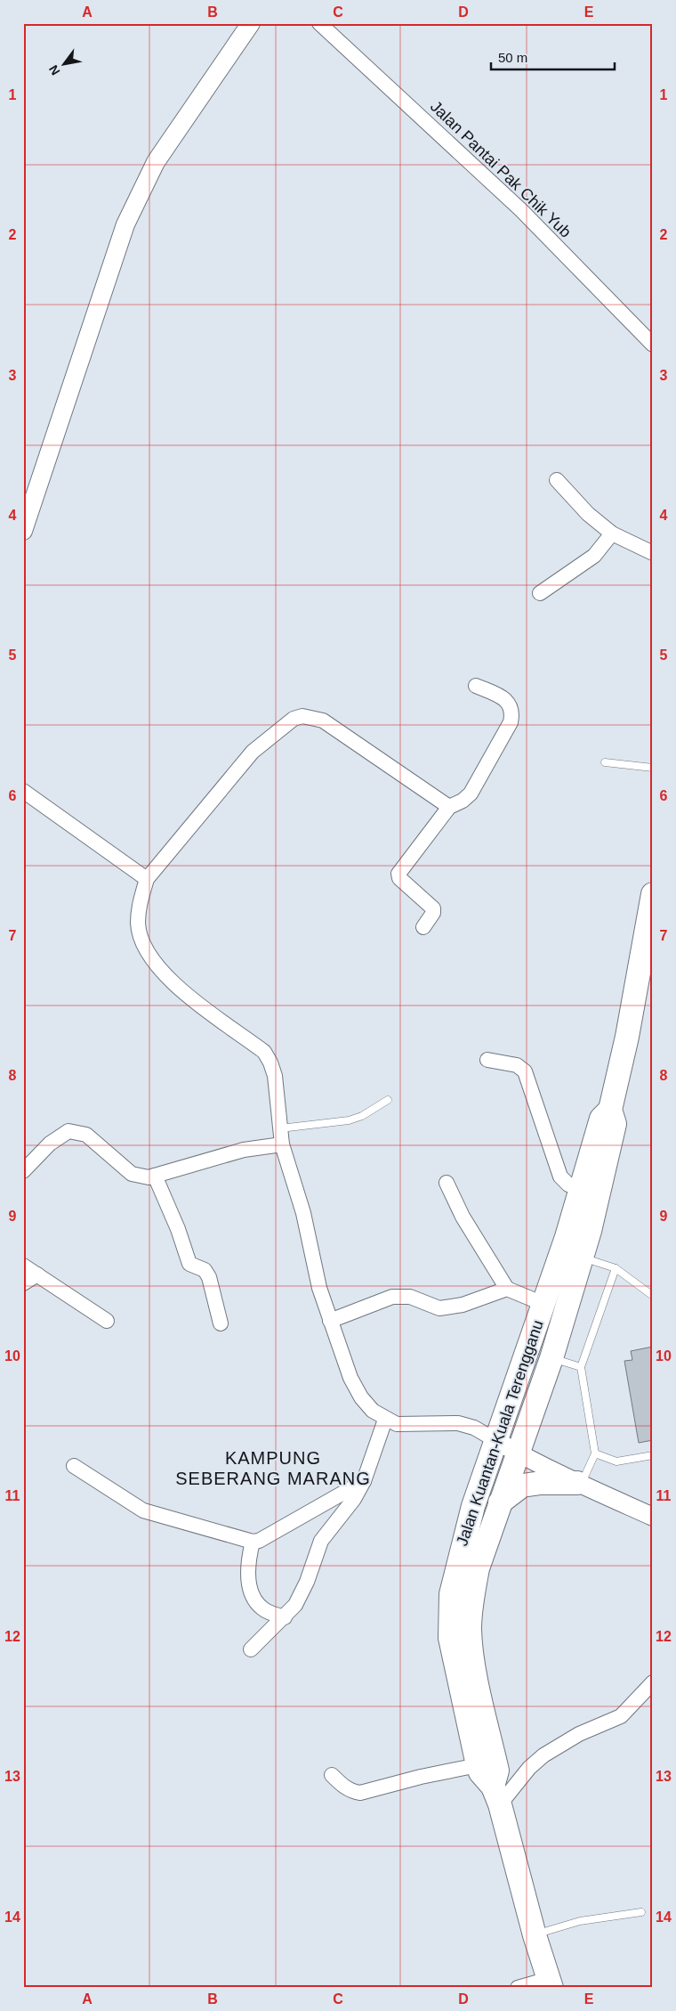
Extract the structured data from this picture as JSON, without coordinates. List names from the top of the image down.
{
  "streets": {
    "highway": ["Jalan Kuantan-Kuala Terengganu"],
    "street": ["Jalan Pantai Pak Chik Yub"]
  },
  "districts": ["KAMPUNG SEBERANG MARANG"],
  "scale_bar": "50 m",
  "north": "bottom left",
  "grid": {
    "columns": [
      "A",
      "B",
      "C",
      "D",
      "E"
    ],
    "rows": [
      "1",
      "2",
      "3",
      "4",
      "5",
      "6",
      "7",
      "8",
      "9",
      "10",
      "11",
      "12",
      "13",
      "14"
    ]
  }
}
